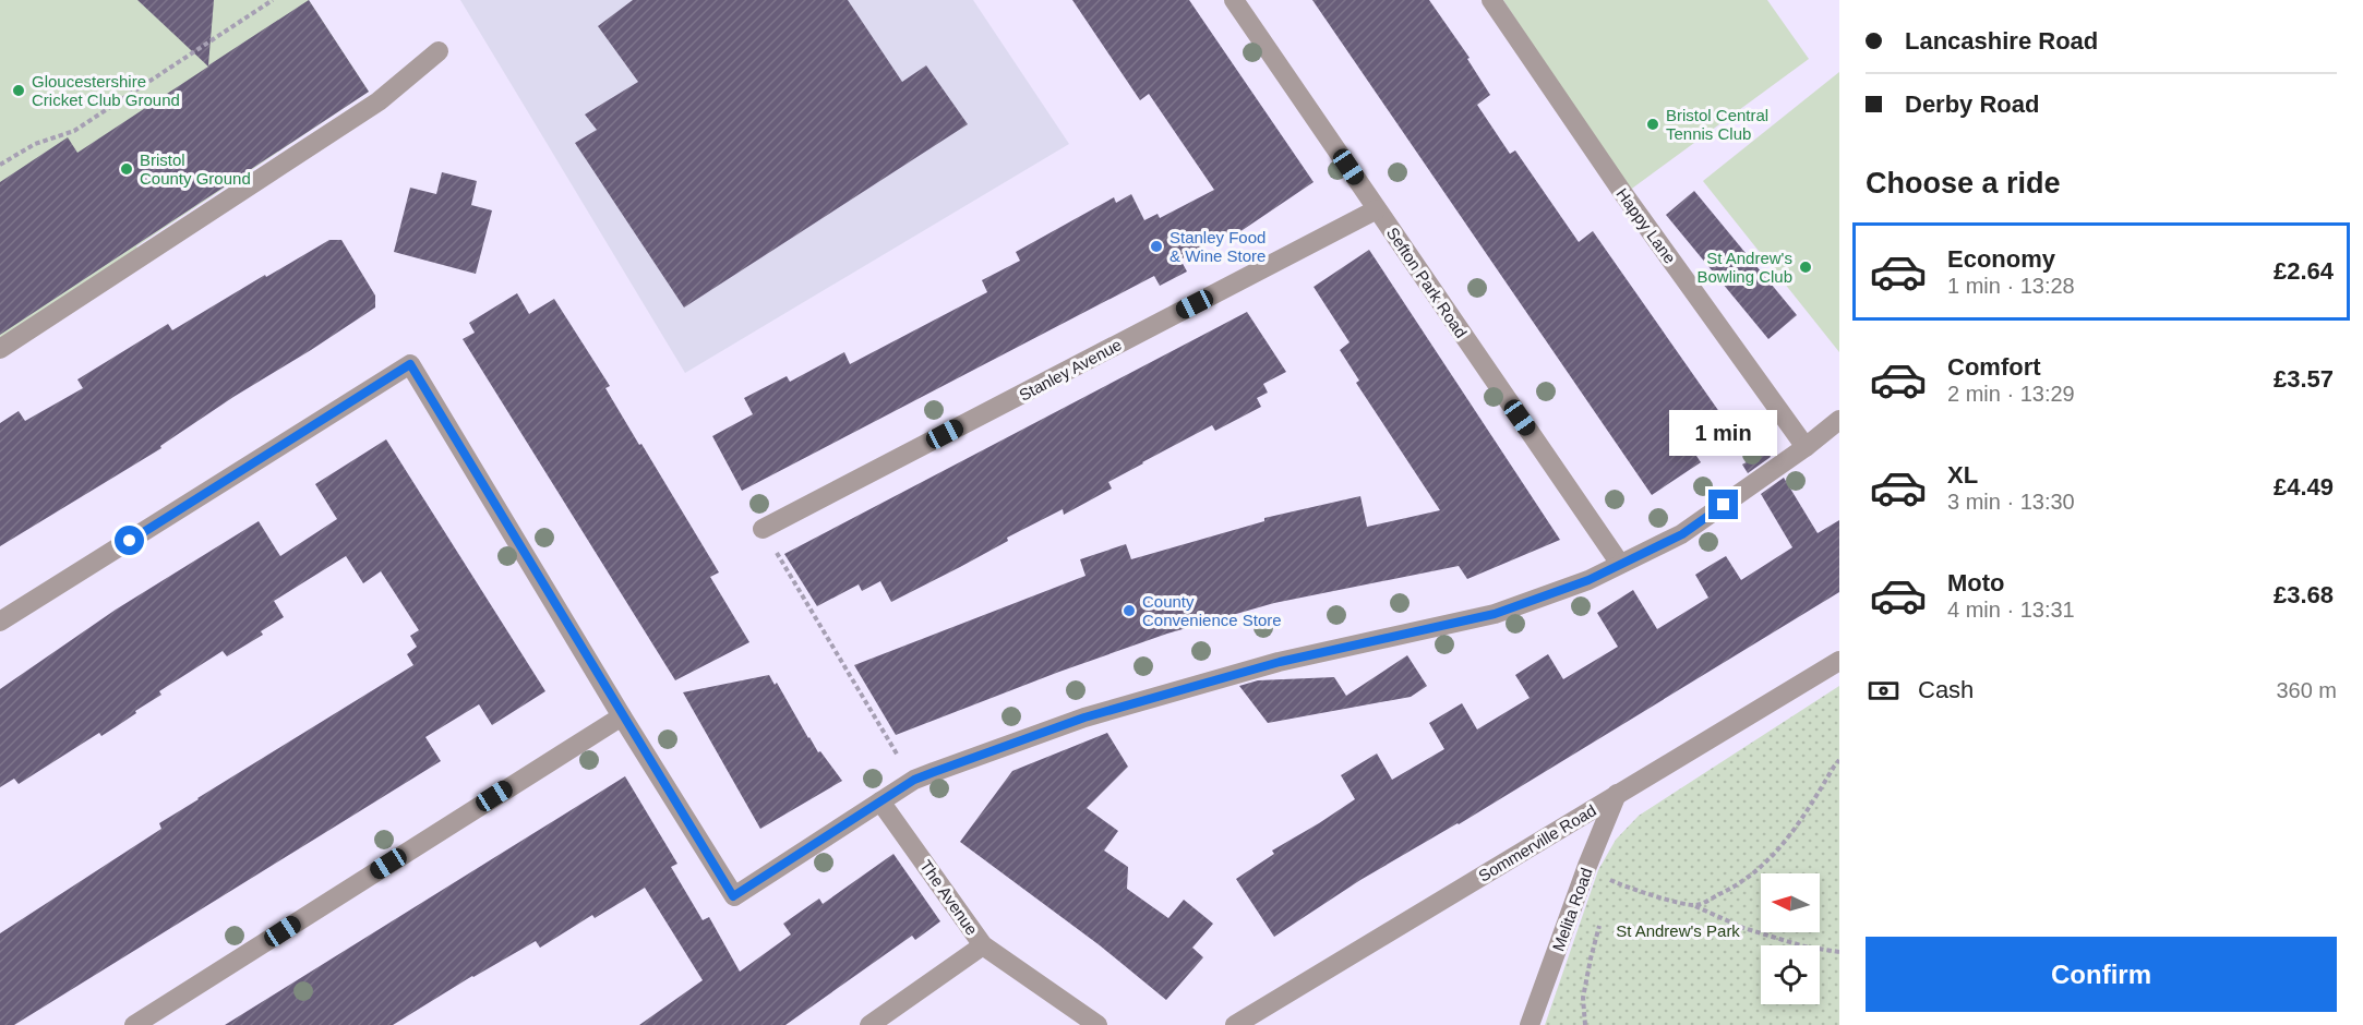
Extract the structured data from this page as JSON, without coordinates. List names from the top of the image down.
{
  "streets": {
    "street": [
      "Happy Lane",
      "Sefton Park Road",
      "Stanley Avenue",
      "Sommerville Road",
      "The Avenue",
      "Melita Road"
    ]
  },
  "crossings": [
    ["Sefton Park Road", "Stanley Avenue"],
    ["Sommerville Road", "Melita Road"]
  ],
  "parks": ["St Andrew's Park"],
  "places": [
    "Gloucestershire Cricket Club Ground",
    "Bristol Central Tennis Club",
    "Bristol County Ground",
    "Stanley Food & Wine Store",
    "St Andrew's Bowling Club",
    "County Convenience Store"
  ],
  "north": "left",
  "page": {
    "banner": ["Lancashire Road", "Derby Road"],
    "heading": "Choose a ride",
    "list": [
      {
        "name": "Economy",
        "note": "1 min · 13:28",
        "value": "£2.64"
      },
      {
        "name": "Comfort",
        "note": "2 min · 13:29",
        "value": "£3.57"
      },
      {
        "name": "XL",
        "note": "3 min · 13:30",
        "value": "£4.49"
      },
      {
        "name": "Moto",
        "note": "4 min · 13:31",
        "value": "£3.68"
      }
    ],
    "bubble": "1 min",
    "pay": ["Cash", "360 m"],
    "buttons": "Confirm"
  }
}
